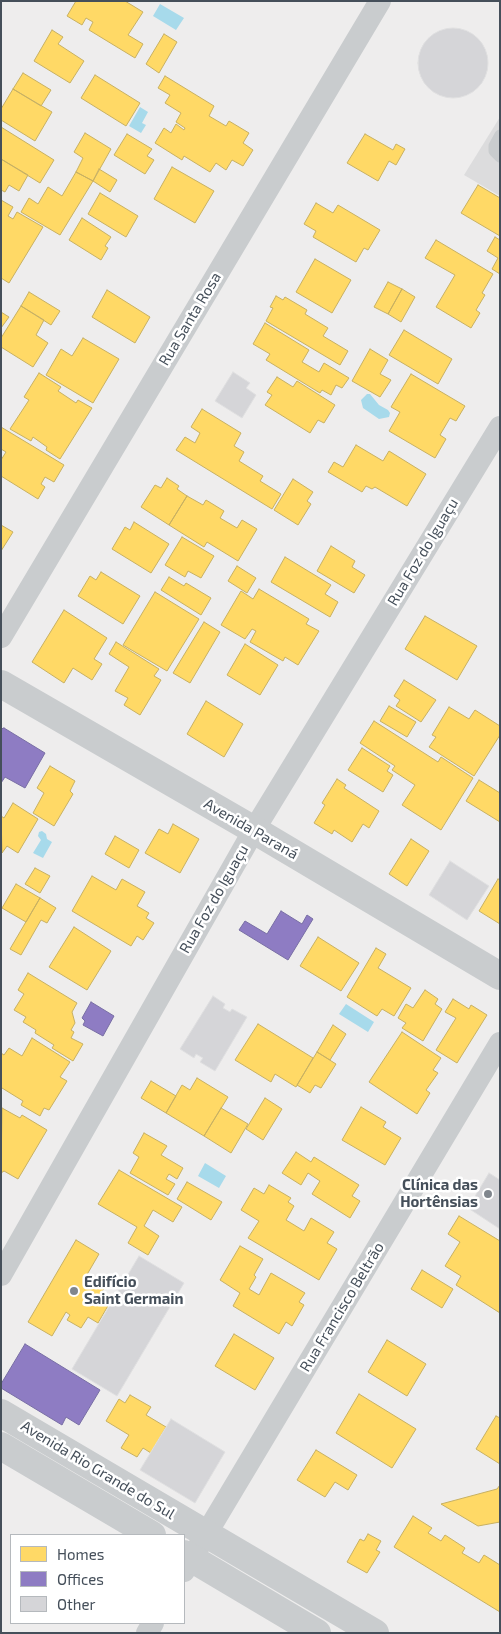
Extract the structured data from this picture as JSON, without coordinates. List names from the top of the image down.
{
  "streets": {
    "street": [
      "Rua Santa Rosa",
      "Rua Foz do Iguaçu",
      "Avenida Paraná",
      "Rua Francisco Beltrão",
      "Avenida Rio Grande do Sul"
    ]
  },
  "crossings": [
    ["Rua Foz do Iguaçu", "Avenida Paraná"],
    ["Rua Francisco Beltrão", "Avenida Rio Grande do Sul"]
  ],
  "places": ["Clínica das Hortênsias", "Edifício Saint Germain"],
  "legend": ["Homes", "Offices", "Other"]
}
